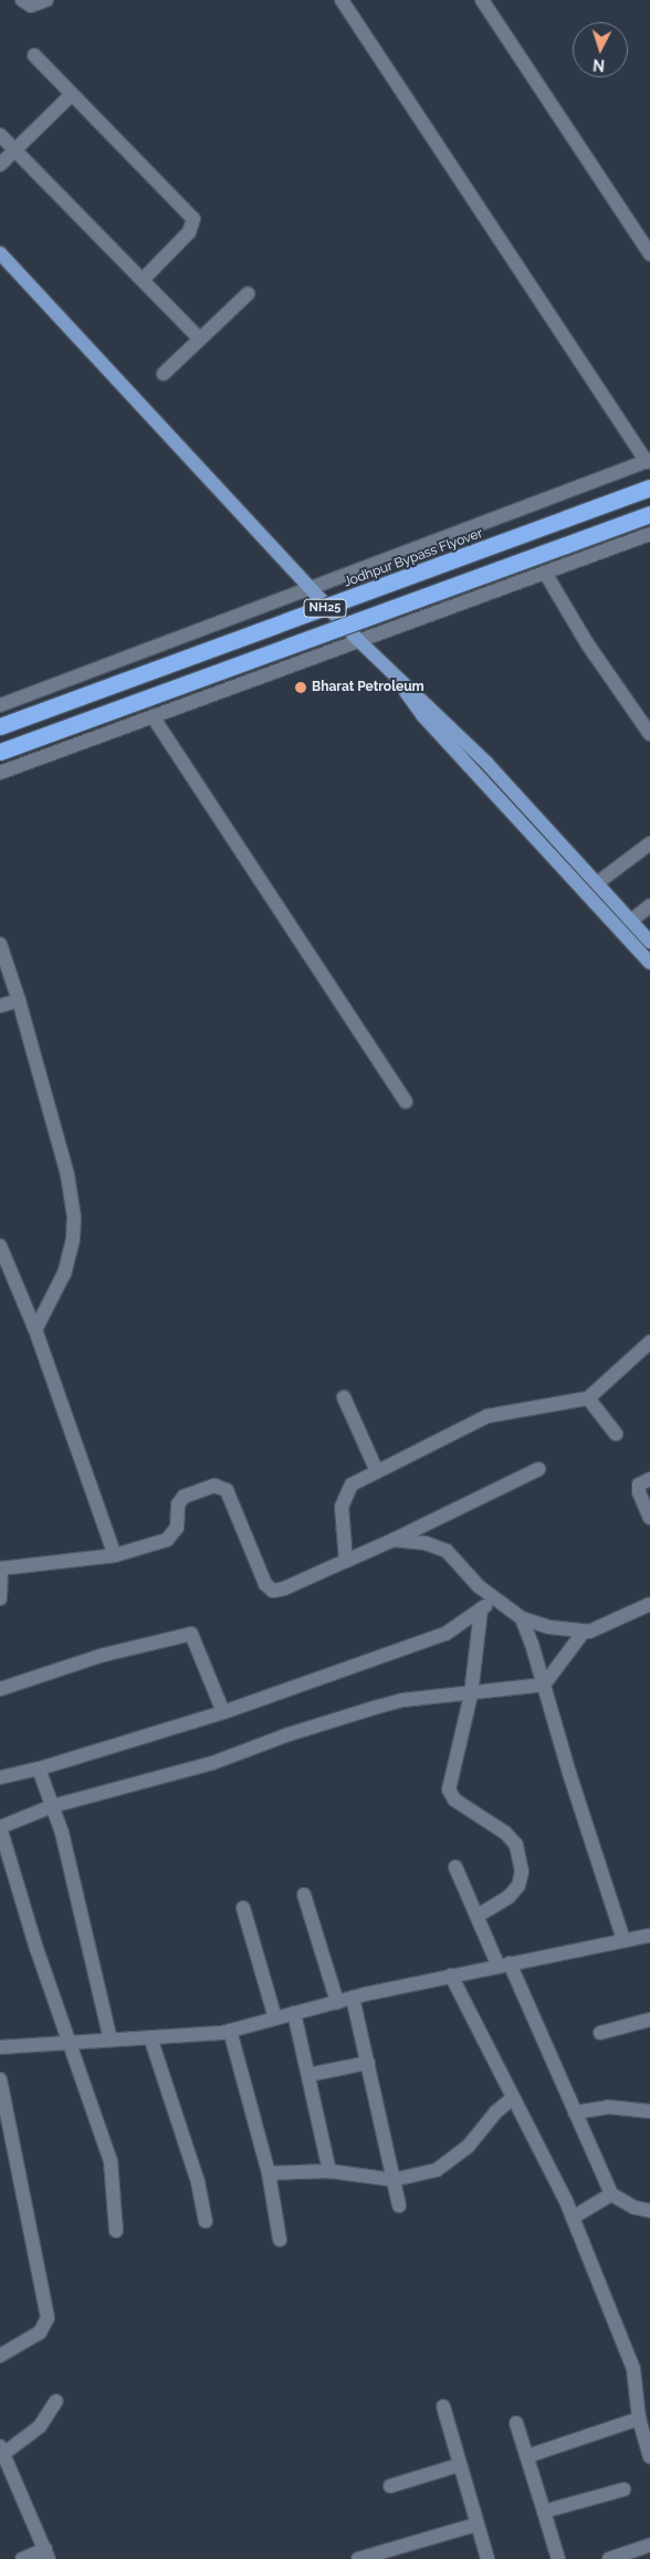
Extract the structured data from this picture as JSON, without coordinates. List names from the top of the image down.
{
  "streets": {
    "highway": ["Jodhpur Bypass Flyover", "NH25"]
  },
  "places": ["Bharat Petroleum"],
  "north": "bottom"
}
